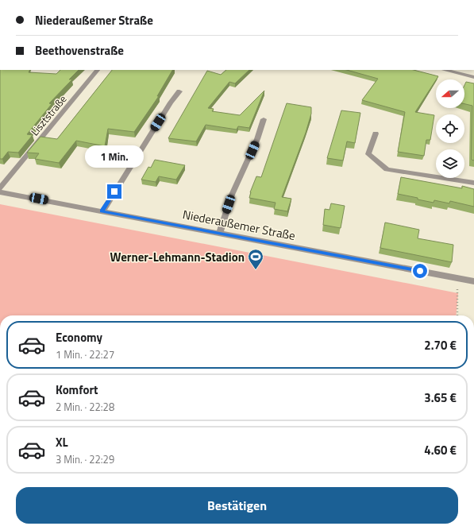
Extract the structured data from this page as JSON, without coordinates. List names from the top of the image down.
{
  "streets": {
    "street": ["Lisztstraße", "Niederaußemer Straße"]
  },
  "places": {
    "sports": ["Werner-Lehmann-Stadion"]
  },
  "north": "left",
  "page": {
    "banner": ["Niederaußemer Straße", "Beethovenstraße"],
    "bubble": "1 Min.",
    "list": [
      {
        "name": "Economy",
        "note": "1 Min. · 22:27",
        "value": "2.70 €"
      },
      {
        "name": "Komfort",
        "note": "2 Min. · 22:28",
        "value": "3.65 €"
      },
      {
        "name": "XL",
        "note": "3 Min. · 22:29",
        "value": "4.60 €"
      }
    ],
    "buttons": "Bestätigen"
  }
}
